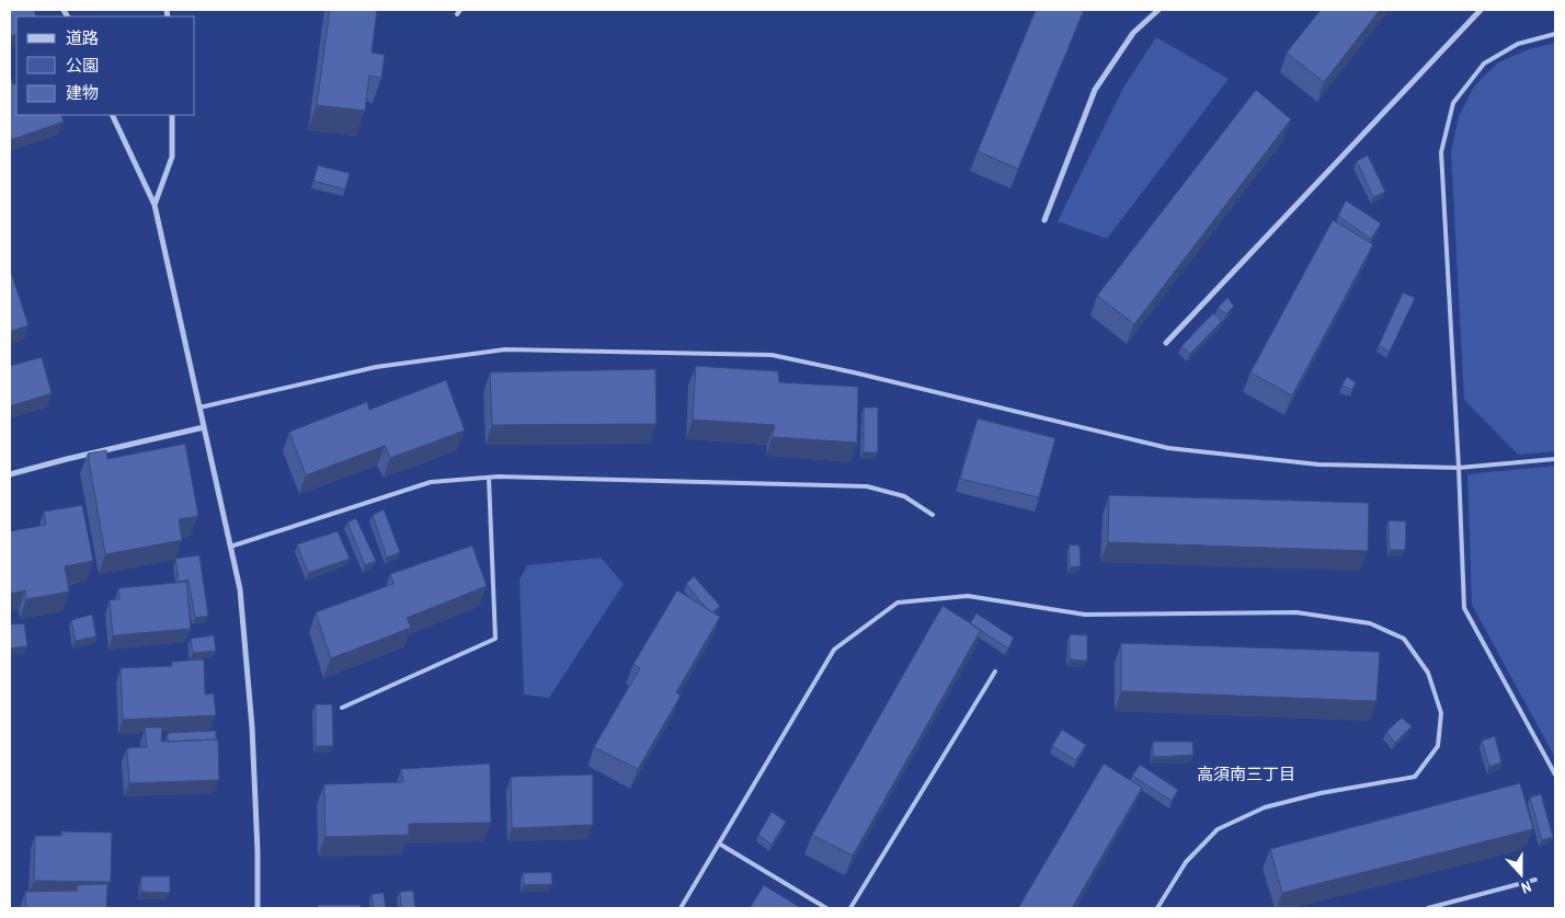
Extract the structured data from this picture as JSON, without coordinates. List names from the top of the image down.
{
  "districts": ["高須南三丁目"],
  "legend": ["道路", "公園", "建物"],
  "north": "bottom"
}
